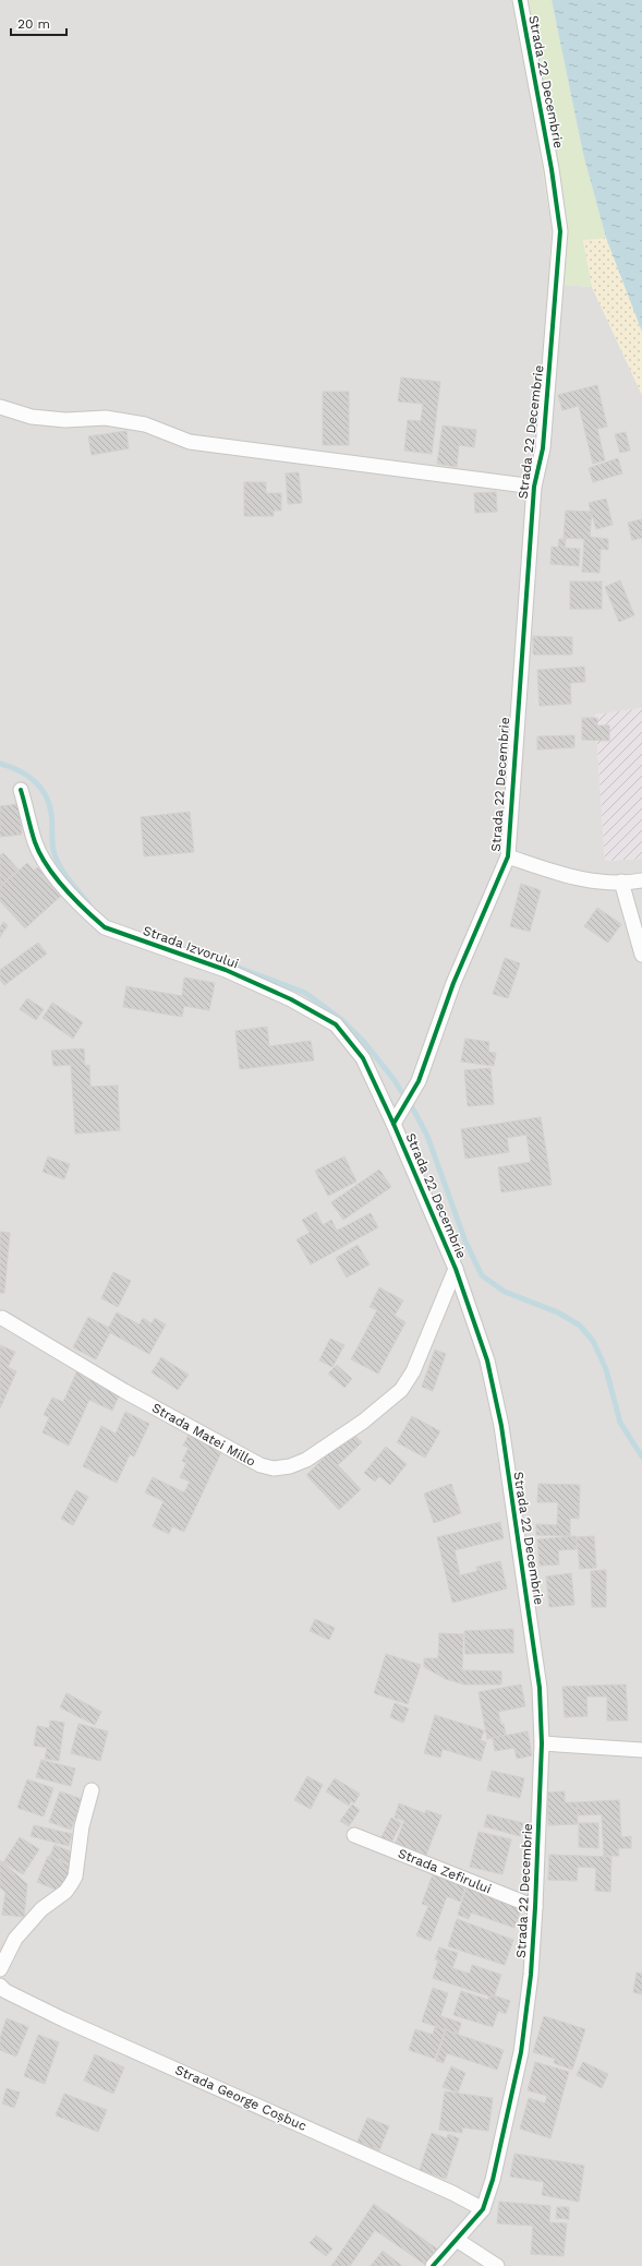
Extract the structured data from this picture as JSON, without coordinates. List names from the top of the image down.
{
  "streets": {
    "street": [
      "Strada 22 Decembrie",
      "Strada Izvorului",
      "Strada Matei Millo",
      "Strada Zefirului",
      "Strada George Coșbuc"
    ]
  },
  "crossings": [
    ["Strada 22 Decembrie", "Strada Izvorului"],
    ["Strada 22 Decembrie", "Strada Matei Millo"],
    ["Strada 22 Decembrie", "Strada Zefirului"],
    ["Strada 22 Decembrie", "Strada George Coșbuc"]
  ],
  "scale_bar": "20 m"
}
